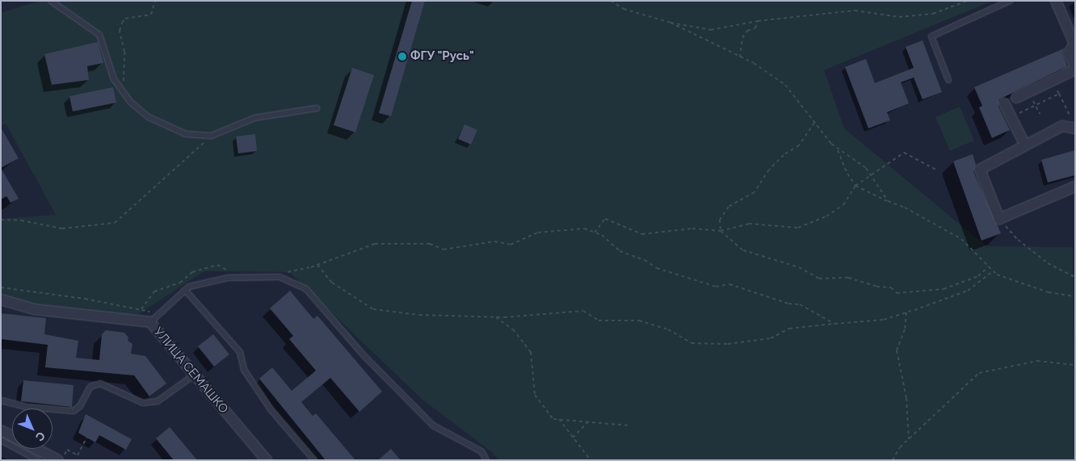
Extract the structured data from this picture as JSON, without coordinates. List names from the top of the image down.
{
  "streets": {
    "street": ["УЛИЦА СЕМАШКО"]
  },
  "places": ["ФГУ \"Русь\""],
  "north": "bottom right"
}
